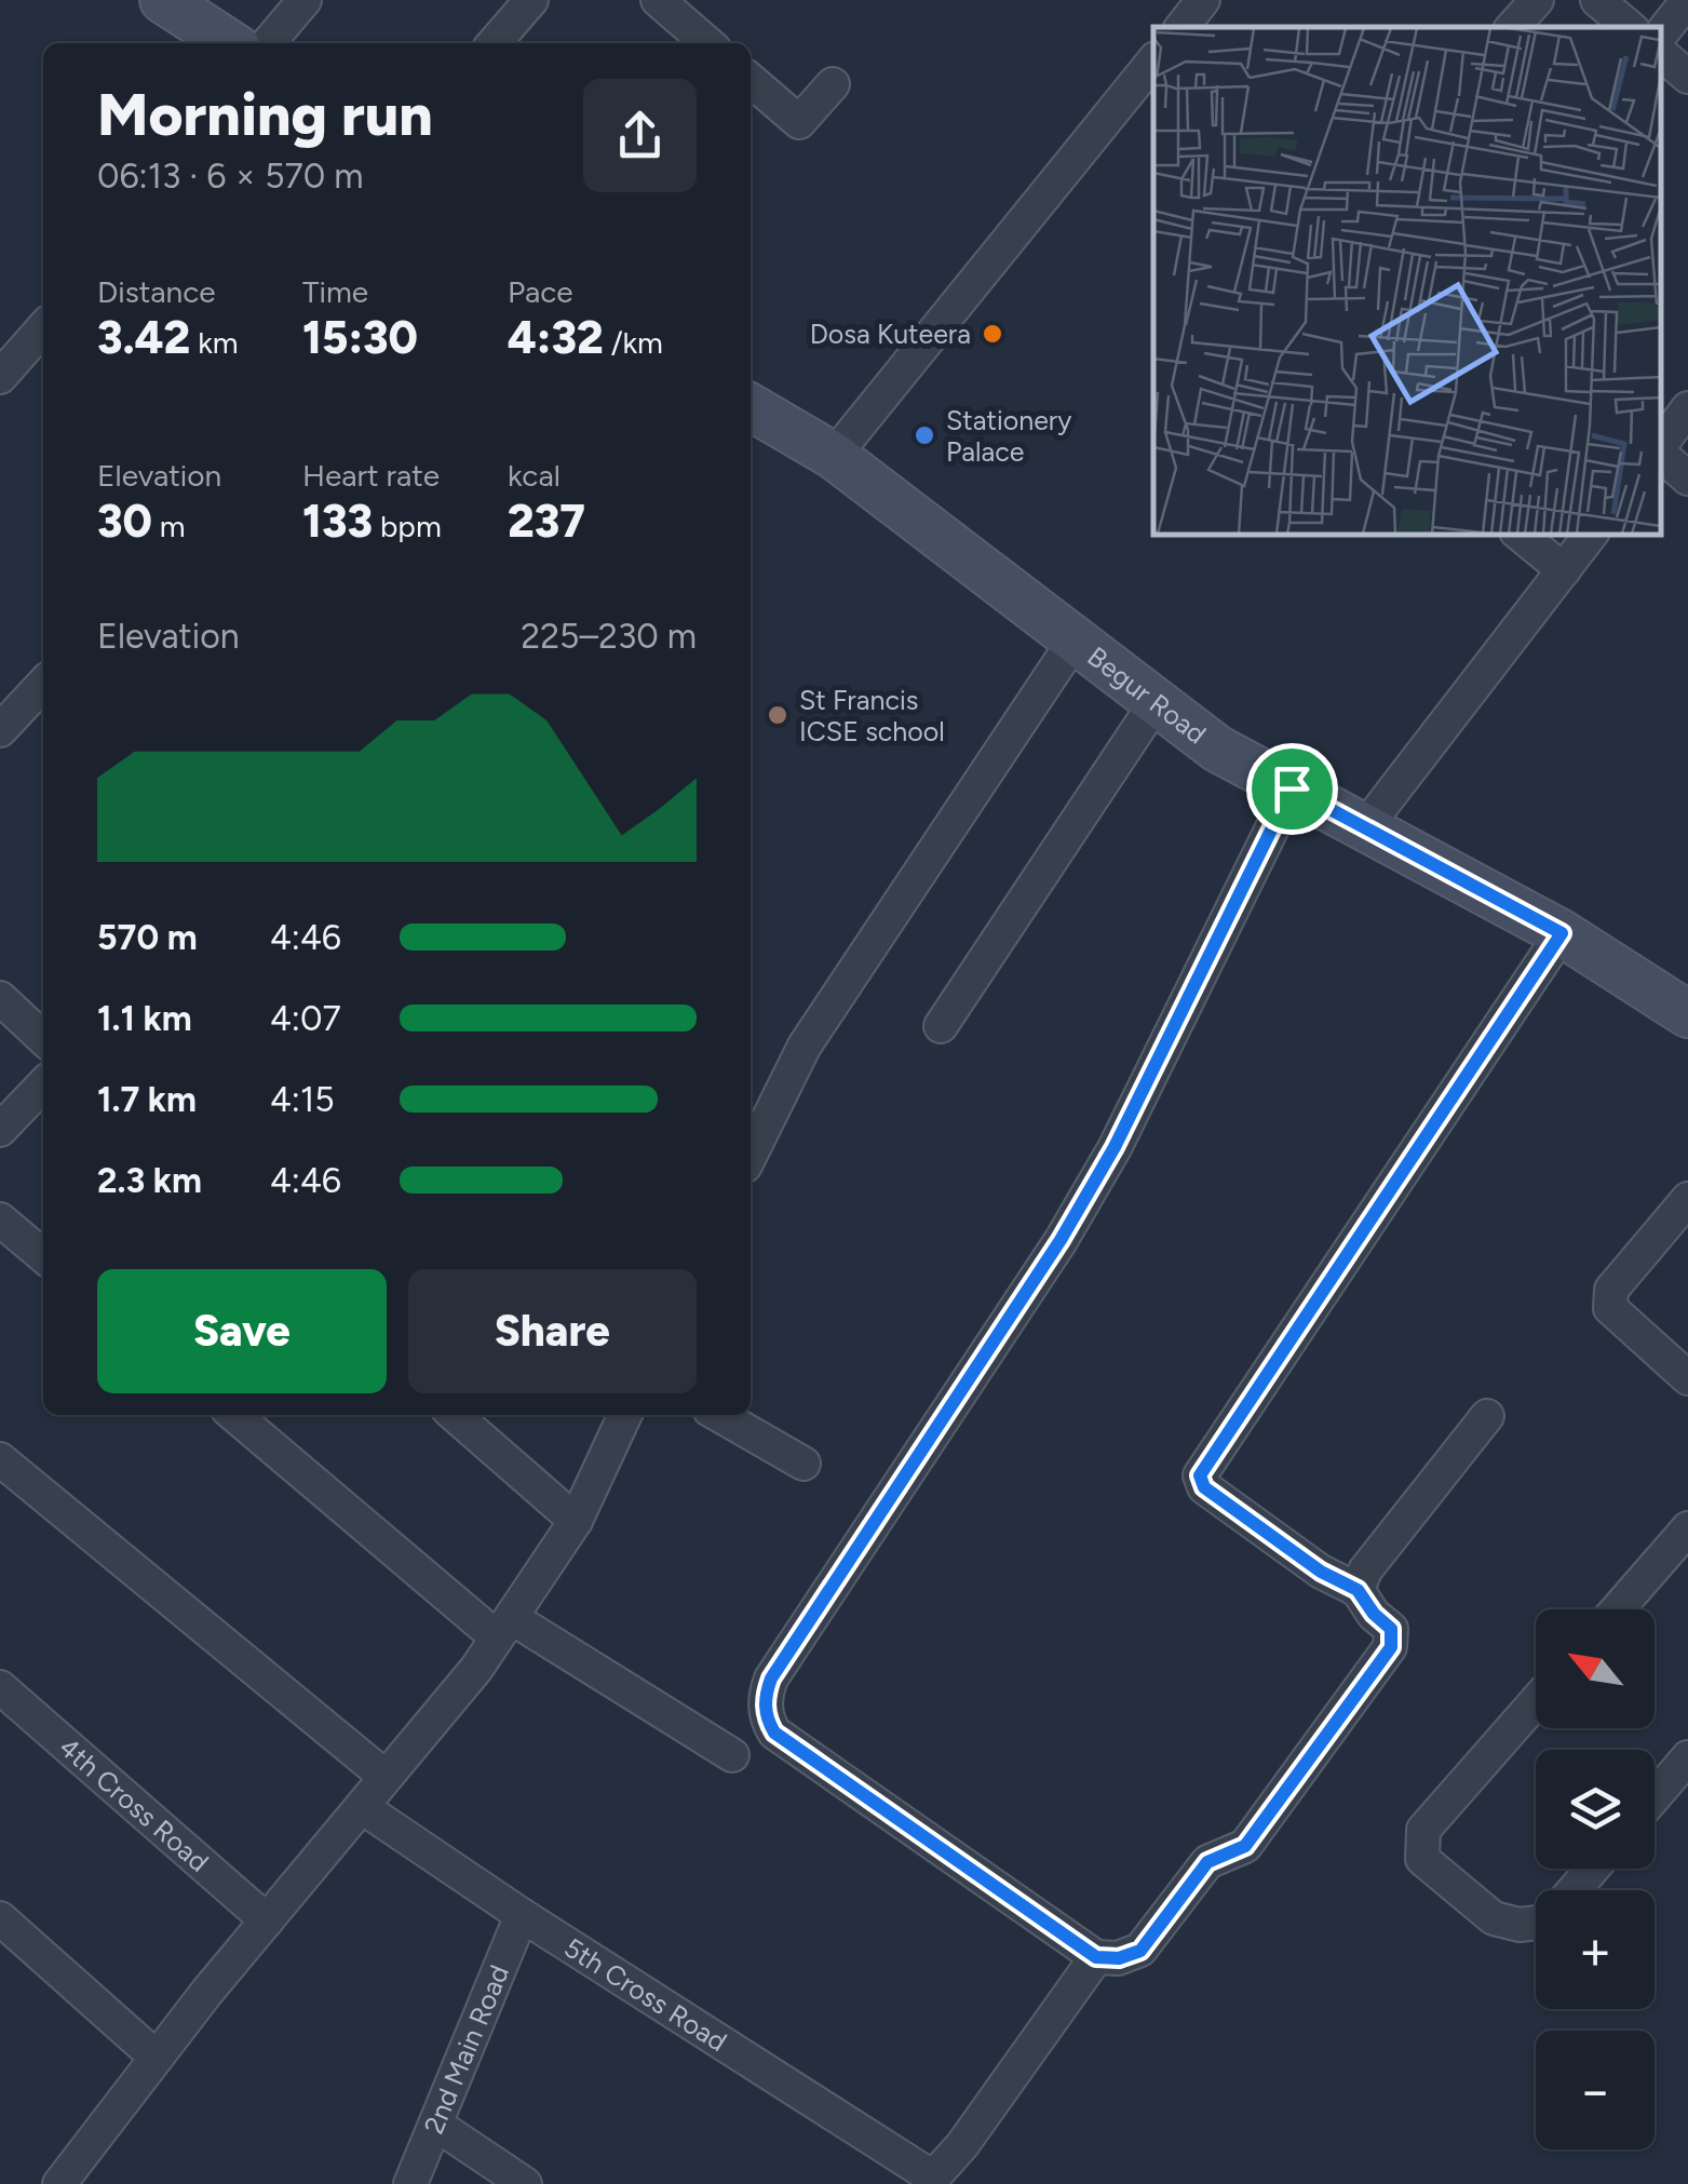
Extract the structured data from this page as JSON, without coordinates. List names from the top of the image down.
{
  "streets": {
    "main road": ["Begur Road"],
    "street": ["4th Cross Road", "5th Cross Road", "2nd Main Road"]
  },
  "crossings": [
    ["5th Cross Road", "2nd Main Road"]
  ],
  "places": ["Dosa Kuteera", "Stationery Palace", "St Francis ICSE school"],
  "north": "top left",
  "page": {
    "heading": ["Morning run", "06:13 · 6 × 570 m"],
    "stats": [
      ["Distance", "3.42 km"],
      ["Time", "15:30"],
      ["Pace", "4:32 /km"],
      ["Elevation", "30 m"],
      ["Heart rate", "133 bpm"],
      ["kcal", "237"]
    ],
    "chart": ["Elevation", "225–230 m"],
    "list": [
      {
        "name": "570 m",
        "note": "4:46"
      },
      {
        "name": "1.1 km",
        "note": "4:07"
      },
      {
        "name": "1.7 km",
        "note": "4:15"
      },
      {
        "name": "2.3 km",
        "note": "4:46"
      }
    ],
    "buttons": ["Save", "Share"],
    "map_buttons": ["+", "−"]
  }
}
